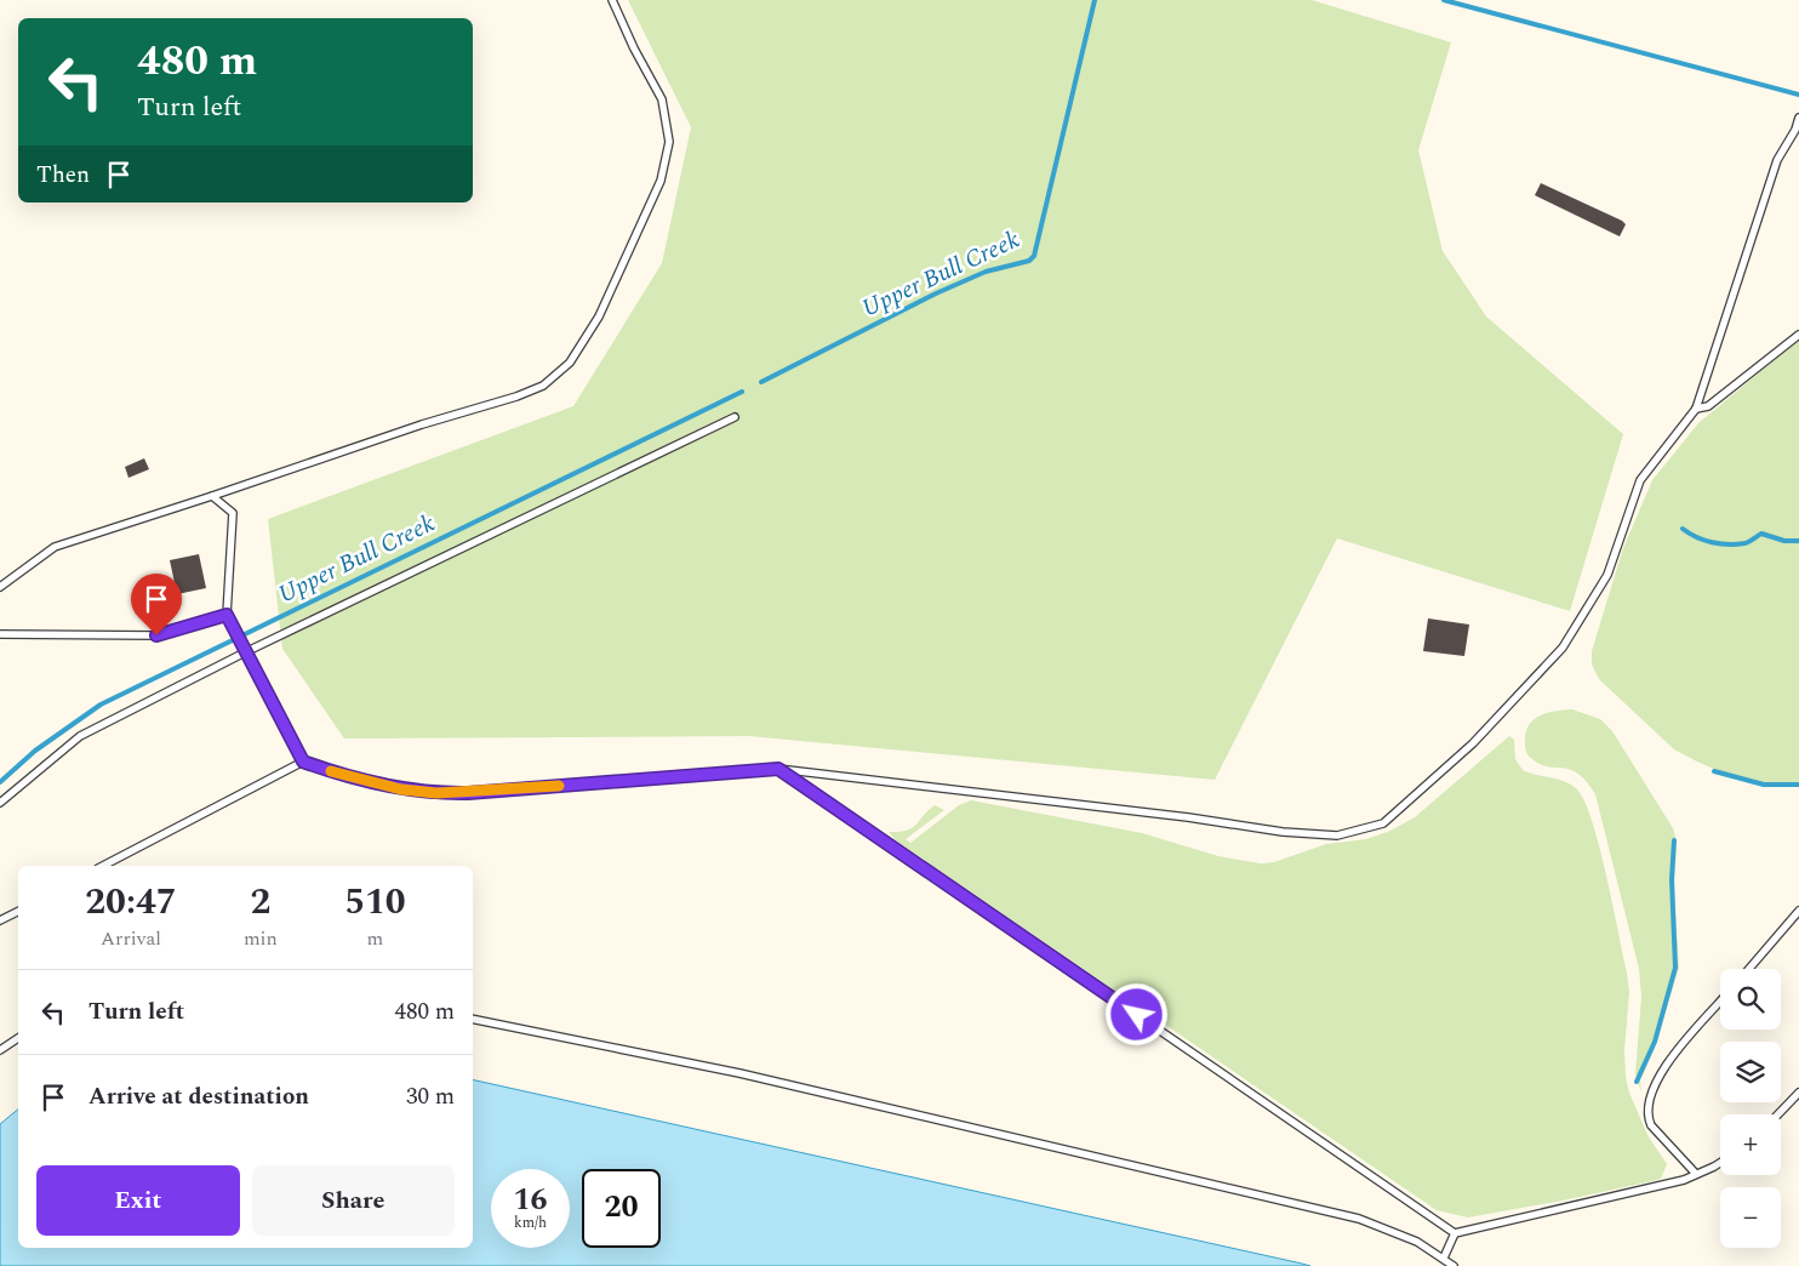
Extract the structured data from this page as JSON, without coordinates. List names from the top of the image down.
{
  "water": ["Upper Bull Creek"],
  "page": {
    "turn": ["480 m", "Turn left"],
    "then": "Then",
    "eta": [
      "20:47",
      "Arrival",
      "2",
      "min",
      "510",
      "m"
    ],
    "map_buttons": ["+", "−"],
    "list": [
      {
        "name": "Turn left",
        "value": "480 m"
      },
      {
        "name": "Arrive at destination",
        "value": "30 m"
      }
    ],
    "buttons": ["Exit", "Share"],
    "speed": "16 km/h",
    "limit": "20"
  }
}
